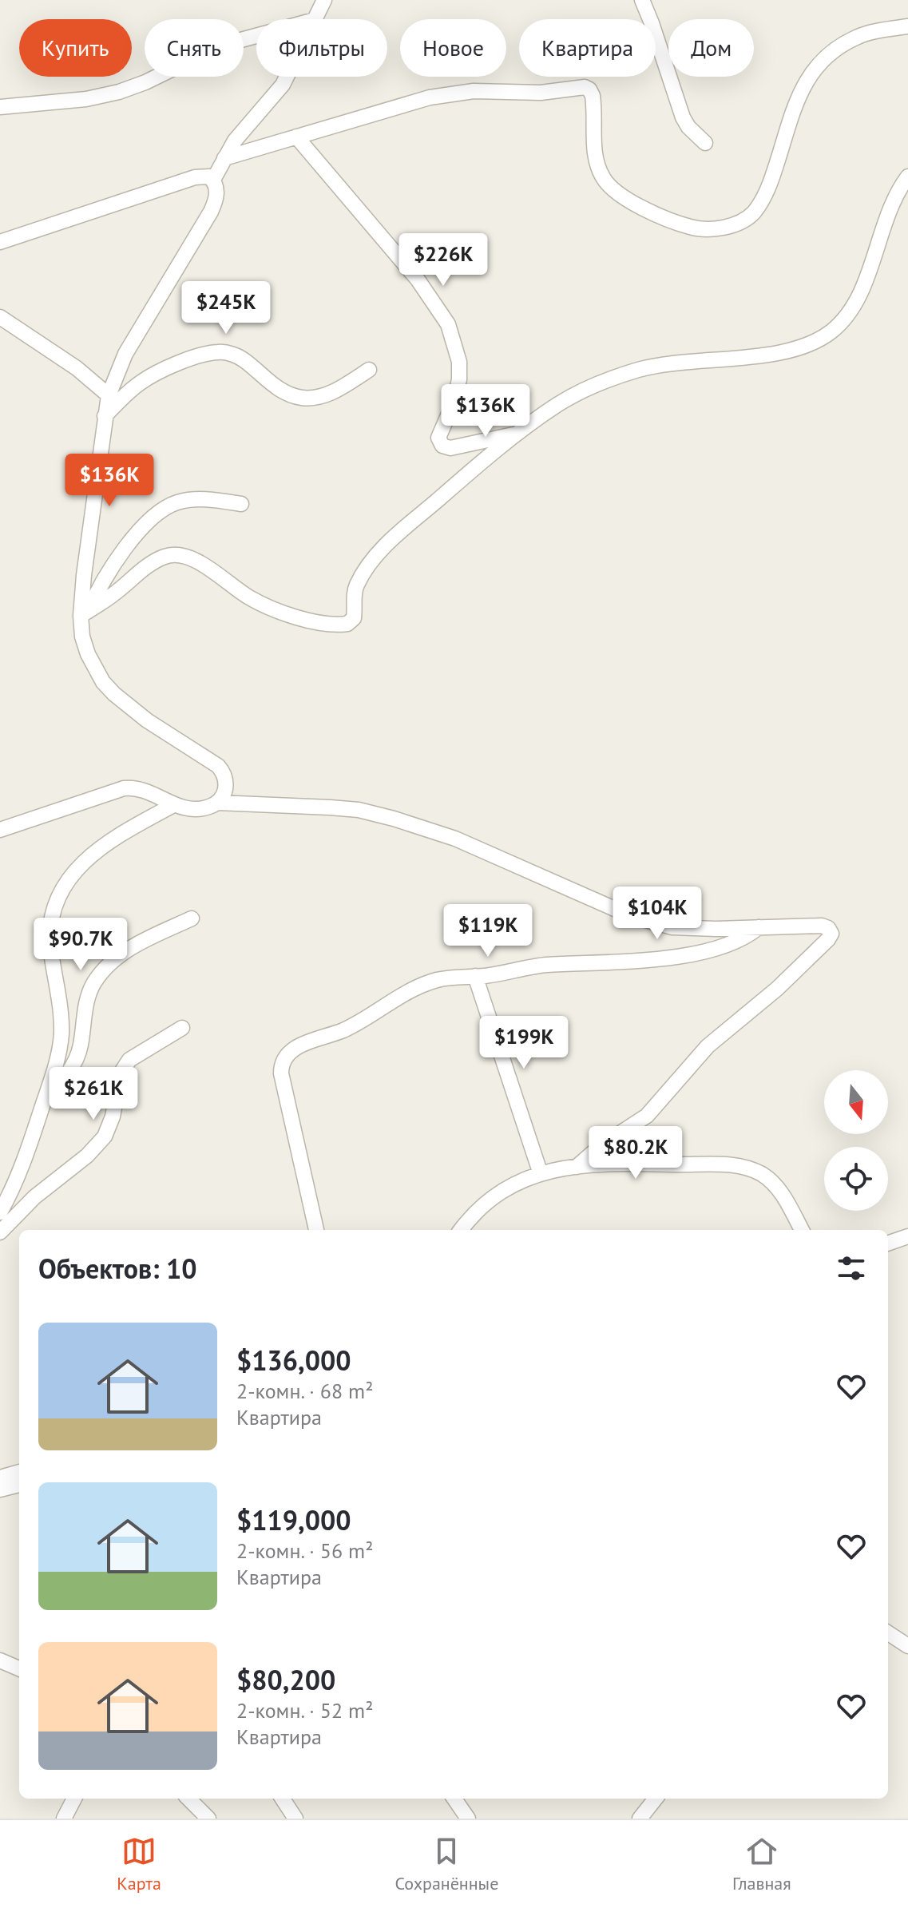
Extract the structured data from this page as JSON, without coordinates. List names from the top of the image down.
{
  "north": "bottom",
  "page": {
    "chip": [
      "Купить",
      "Снять",
      "Фильтры",
      "Новое",
      "Квартира",
      "Дом"
    ],
    "price": [
      "$226K",
      "$245K",
      "$136K",
      "$136K",
      "$104K",
      "$119K",
      "$90.7K",
      "$199K",
      "$261K",
      "$80.2K"
    ],
    "heading": "Объектов: 10",
    "list": [
      {
        "name": "$136,000",
        "note": "2-комн. · 68 m² · Квартира"
      },
      {
        "name": "$119,000",
        "note": "2-комн. · 56 m² · Квартира"
      },
      {
        "name": "$80,200",
        "note": "2-комн. · 52 m² · Квартира"
      }
    ],
    "tabs": ["Карта", "Сохранённые", "Главная"]
  }
}
